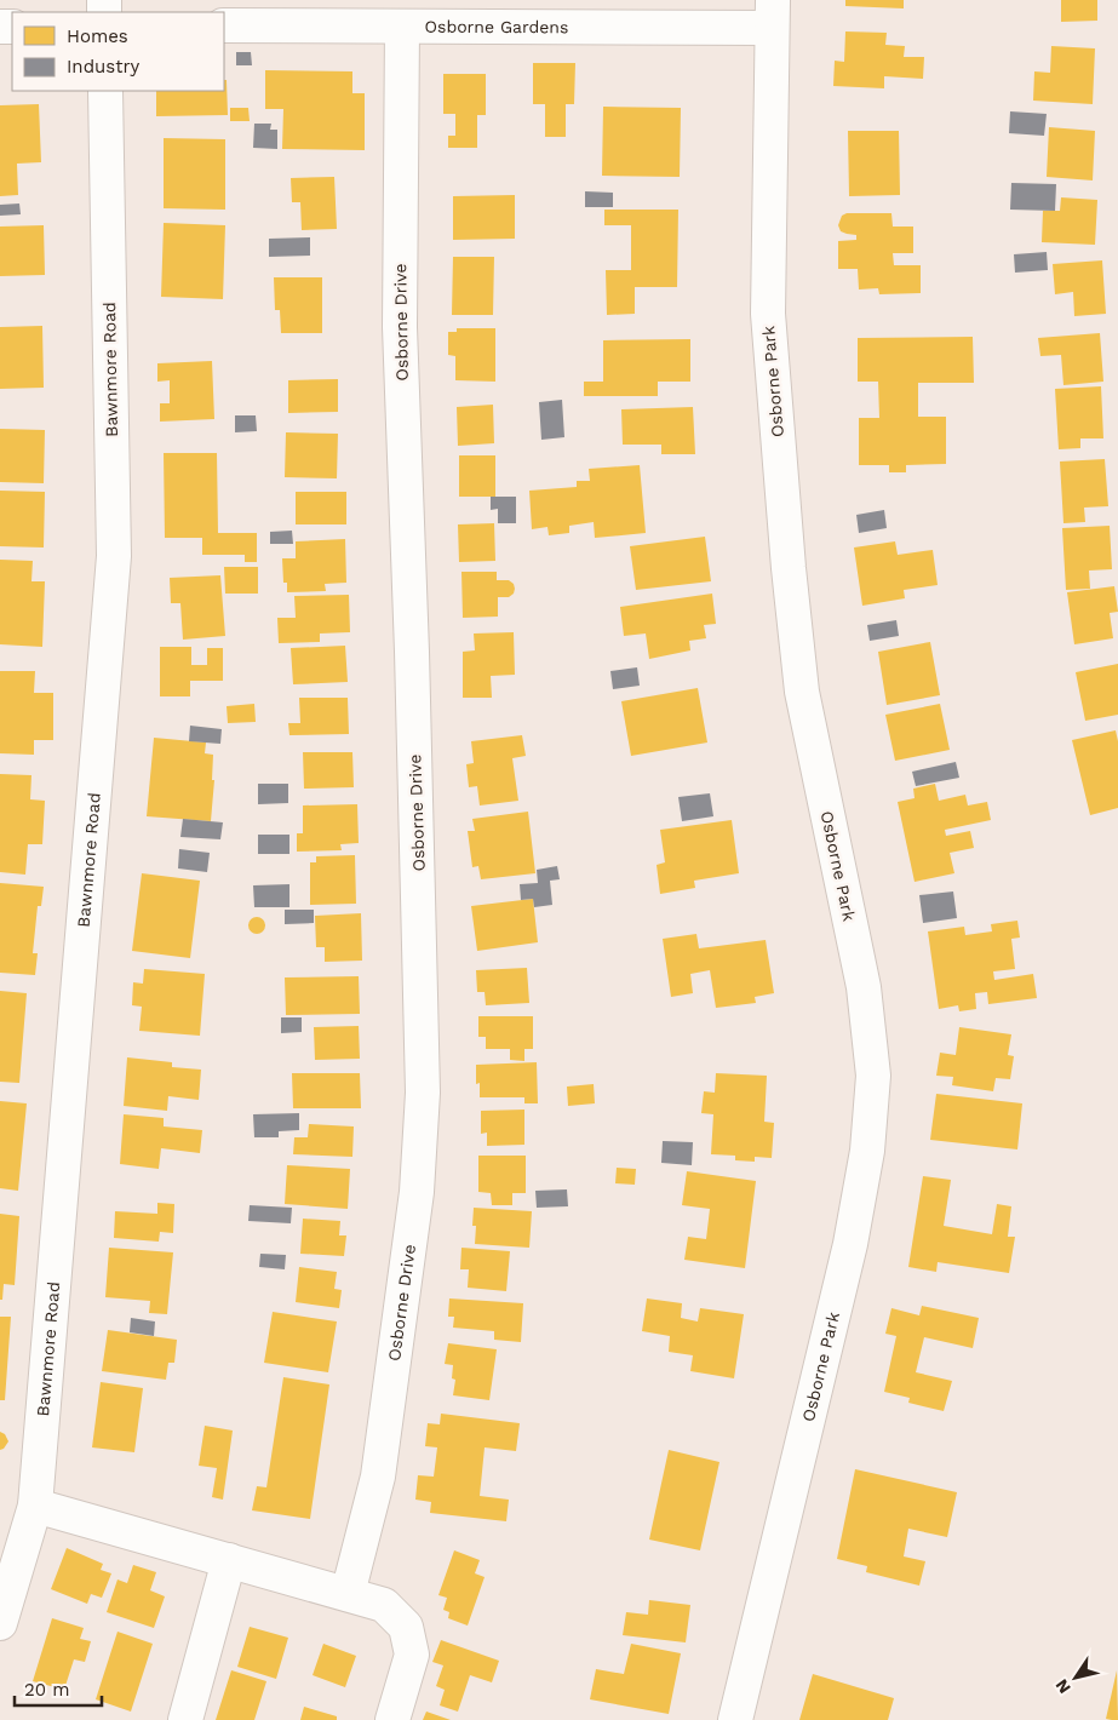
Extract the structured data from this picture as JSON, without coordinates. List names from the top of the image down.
{
  "streets": {
    "street": [
      "Osborne Gardens",
      "Osborne Drive",
      "Bawnmore Road",
      "Osborne Park"
    ]
  },
  "crossings": [
    ["Osborne Gardens", "Osborne Drive"],
    ["Osborne Gardens", "Osborne Park"]
  ],
  "legend": ["Homes", "Industry"],
  "scale_bar": "20 m",
  "north": "bottom left"
}
